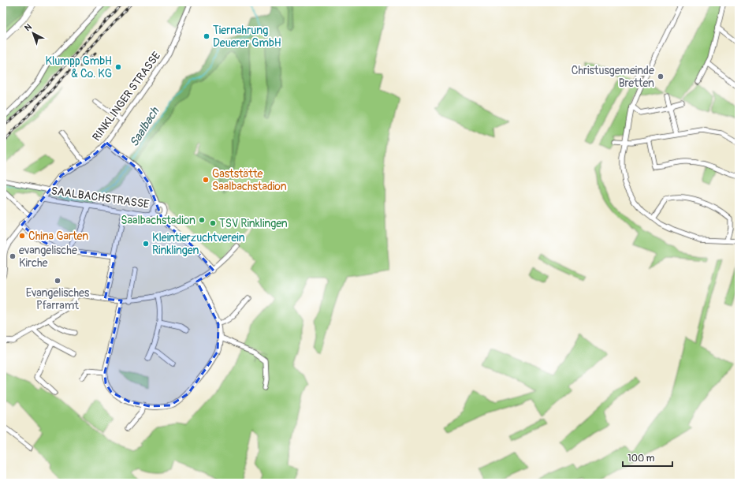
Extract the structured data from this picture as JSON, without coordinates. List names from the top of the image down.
{
  "streets": {
    "street": ["RINKLINGER STRASSE", "SAALBACHSTRASSE"]
  },
  "crossings": [
    ["RINKLINGER STRASSE", "SAALBACHSTRASSE"]
  ],
  "water": ["Saalbach"],
  "places": [
    "Tiernahrung Deuerer GmbH",
    "Klumpp GmbH & Co. KG",
    "Christusgemeinde Bretten",
    "Gaststätte Saalbachstadion",
    "Saalbachstadion",
    "TSV Rinklingen",
    "China Garten",
    "Kleintierzuchtverein Rinklingen",
    "evangelische Kirche",
    "Evangelisches Pfarramt"
  ],
  "scale_bar": "100 m",
  "north": "top left"
}
